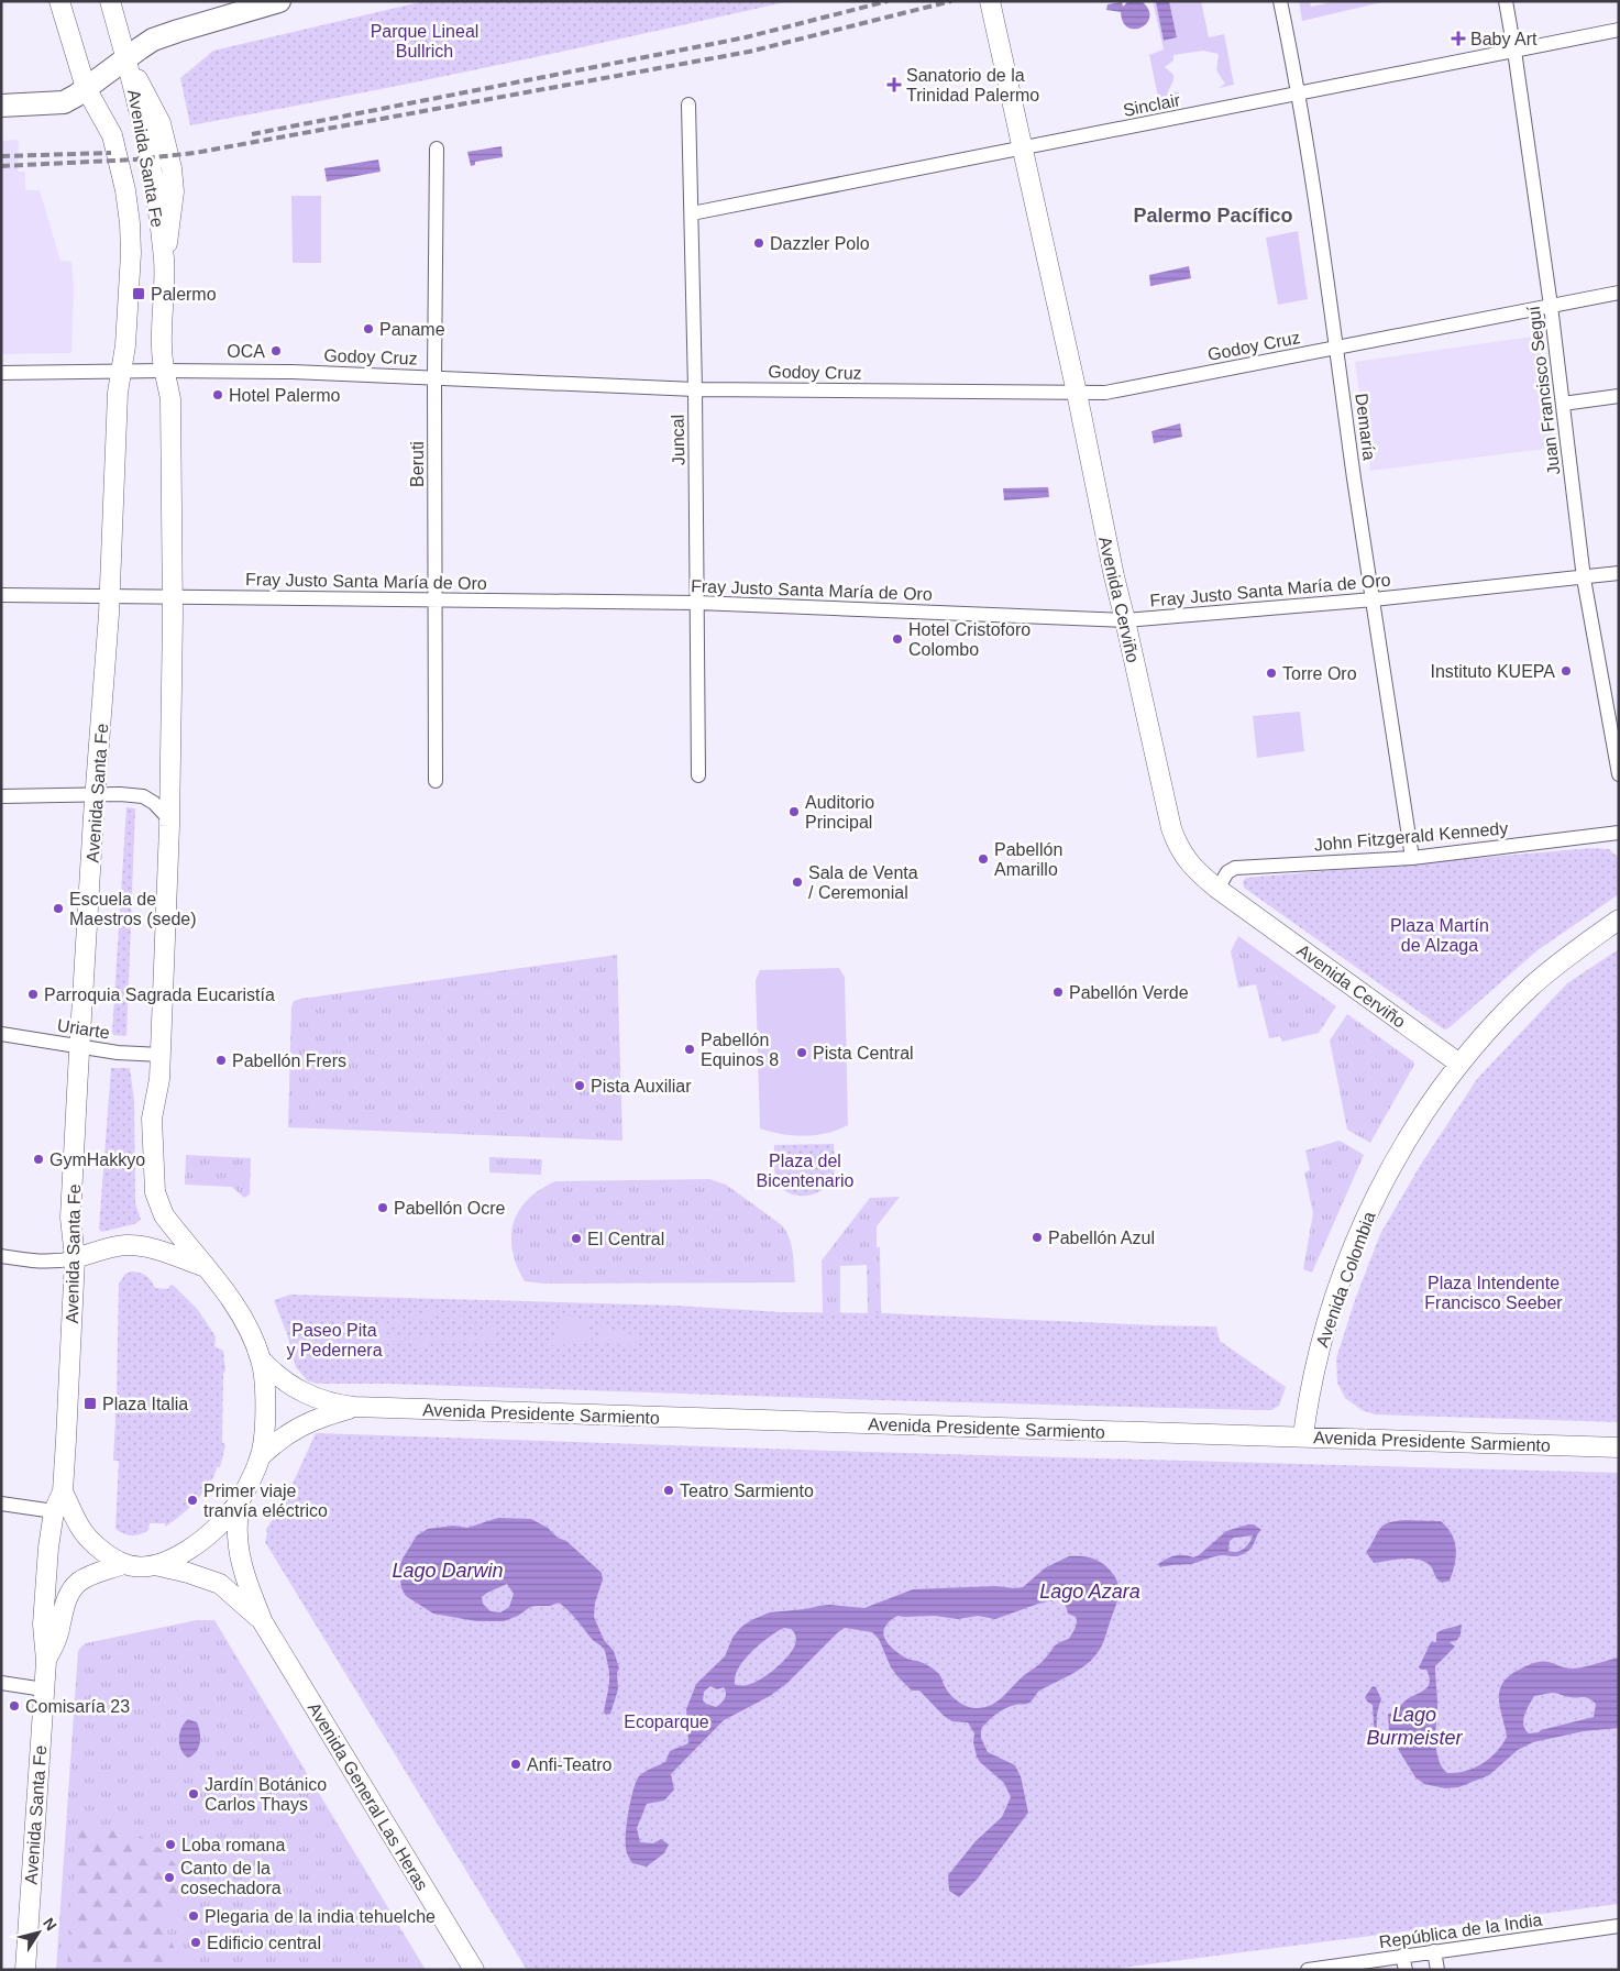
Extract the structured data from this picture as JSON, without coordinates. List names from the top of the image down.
{
  "streets": {
    "main road": [
      "Avenida Santa Fe",
      "Avenida Cerviño",
      "Avenida Colombia",
      "Avenida Presidente Sarmiento",
      "Avenida General Las Heras"
    ],
    "street": [
      "Sinclair",
      "Godoy Cruz",
      "Juan Francisco Seguí",
      "Demaría",
      "Juncal",
      "Beruti",
      "Fray Justo Santa María de Oro",
      "John Fitzgerald Kennedy",
      "Uriarte",
      "República de la India"
    ]
  },
  "crossings": [
    ["Sinclair", "Juan Francisco Seguí"],
    ["Sinclair", "Demaría"],
    ["Sinclair", "Juncal"],
    ["Sinclair", "Avenida Cerviño"],
    ["Avenida Santa Fe", "Godoy Cruz"],
    ["Avenida Santa Fe", "Fray Justo Santa María de Oro"],
    ["Avenida Santa Fe", "Uriarte"],
    ["Avenida Santa Fe", "Avenida Presidente Sarmiento"],
    ["Godoy Cruz", "Juan Francisco Seguí"],
    ["Godoy Cruz", "Demaría"],
    ["Godoy Cruz", "Juncal"],
    ["Godoy Cruz", "Beruti"],
    ["Godoy Cruz", "Avenida Cerviño"],
    ["Juan Francisco Seguí", "Fray Justo Santa María de Oro"],
    ["Demaría", "Fray Justo Santa María de Oro"],
    ["Demaría", "John Fitzgerald Kennedy"],
    ["Juncal", "Fray Justo Santa María de Oro"],
    ["Beruti", "Fray Justo Santa María de Oro"],
    ["Fray Justo Santa María de Oro", "Avenida Cerviño"],
    ["Avenida Cerviño", "John Fitzgerald Kennedy"],
    ["Avenida Cerviño", "Avenida Colombia"],
    ["Avenida Colombia", "Avenida Presidente Sarmiento"]
  ],
  "districts": ["Palermo Pacífico"],
  "water": ["Lago Darwin", "Lago Azara", "Lago Burmeister"],
  "parks": [
    "Parque Lineal Bullrich",
    "Plaza Martín de Alzaga",
    "Plaza del Bicentenario",
    "Plaza Intendente Francisco Seeber",
    "Paseo Pita y Pedernera",
    "Ecoparque"
  ],
  "places": {
    "health": ["Baby Art", "Sanatorio de la Trinidad Palermo"],
    "other": [
      "Dazzler Polo",
      "Paname",
      "OCA",
      "Hotel Palermo",
      "Hotel Cristoforo Colombo",
      "Instituto KUEPA",
      "Torre Oro",
      "Auditorio Principal",
      "Pabellón Amarillo",
      "Sala de Venta / Ceremonial",
      "Escuela de Maestros (sede)",
      "Pabellón Verde",
      "Parroquia Sagrada Eucaristía",
      "Pabellón Equinos 8",
      "Pista Central",
      "Pabellón Frers",
      "Pista Auxiliar",
      "GymHakkyo",
      "Pabellón Ocre",
      "Pabellón Azul",
      "El Central",
      "Teatro Sarmiento",
      "Primer viaje tranvía eléctrico",
      "Comisaría 23",
      "Anfi-Teatro",
      "Jardín Botánico Carlos Thays",
      "Loba romana",
      "Canto de la cosechadora",
      "Plegaria de la india tehuelche",
      "Edificio central"
    ],
    "transit": ["Palermo", "Plaza Italia"]
  },
  "north": "top right"
}
